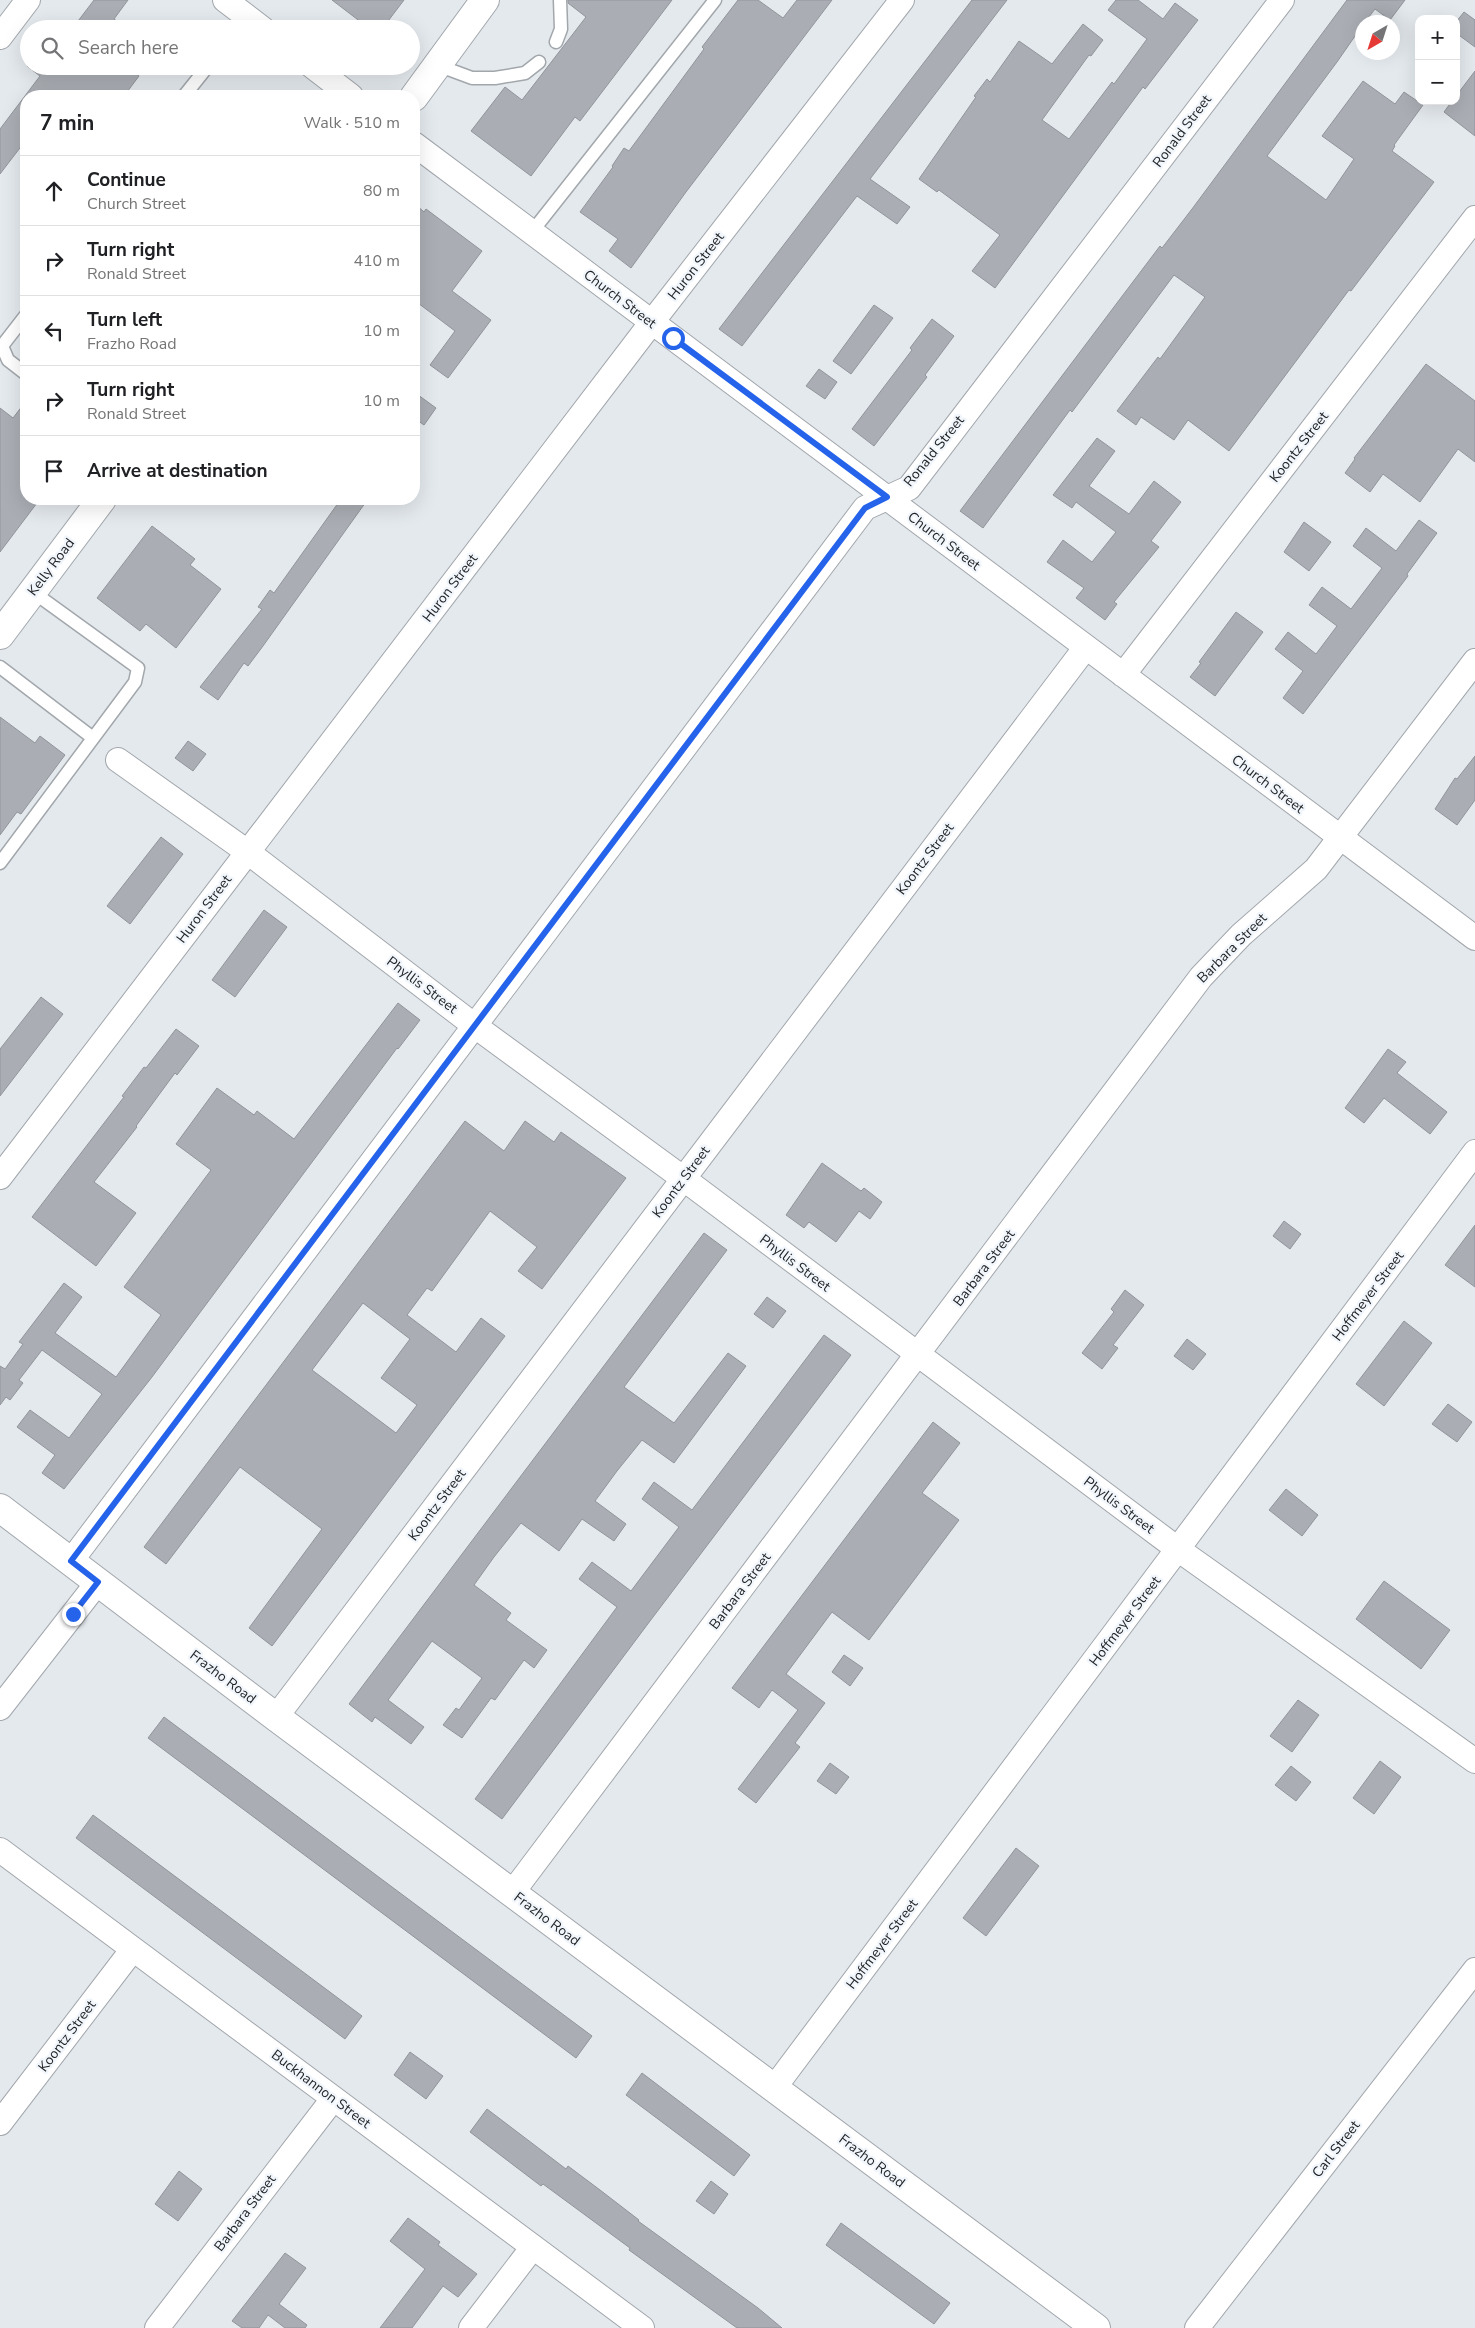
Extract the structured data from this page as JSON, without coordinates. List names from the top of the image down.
{
  "streets": {
    "street": [
      "Ronald Street",
      "Huron Street",
      "Church Street",
      "Koontz Street",
      "Kelly Road",
      "Barbara Street",
      "Phyllis Street",
      "Hoffmeyer Street",
      "Frazho Road",
      "Buckhannon Street",
      "Carl Street"
    ]
  },
  "crossings": [
    ["Ronald Street", "Church Street"],
    ["Ronald Street", "Phyllis Street"],
    ["Ronald Street", "Frazho Road"],
    ["Huron Street", "Church Street"],
    ["Huron Street", "Phyllis Street"],
    ["Church Street", "Koontz Street"],
    ["Church Street", "Barbara Street"],
    ["Koontz Street", "Phyllis Street"],
    ["Koontz Street", "Frazho Road"],
    ["Koontz Street", "Buckhannon Street"],
    ["Barbara Street", "Phyllis Street"],
    ["Barbara Street", "Frazho Road"],
    ["Barbara Street", "Buckhannon Street"],
    ["Phyllis Street", "Hoffmeyer Street"],
    ["Hoffmeyer Street", "Frazho Road"]
  ],
  "north": "bottom left",
  "page": {
    "map_buttons": ["+", "−"],
    "search": "Search here",
    "heading": ["7 min", "Walk · 510 m"],
    "list": [
      ["Continue", "Church Street", "80 m"],
      ["Turn right", "Ronald Street", "410 m"],
      ["Turn left", "Frazho Road", "10 m"],
      ["Turn right", "Ronald Street", "10 m"],
      "Arrive at destination"
    ]
  }
}
